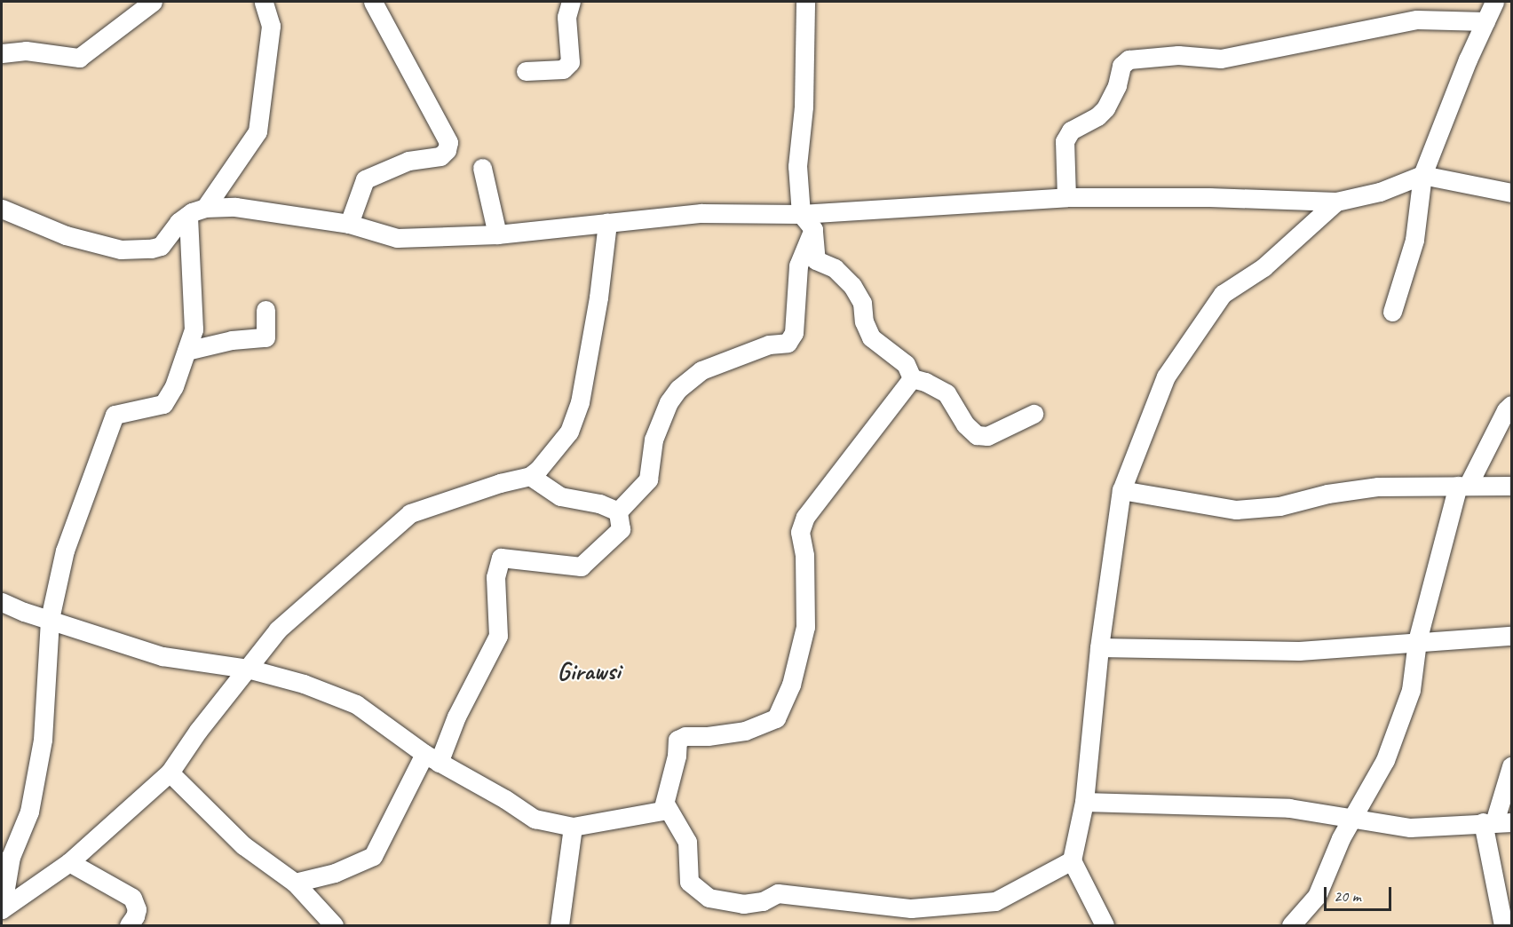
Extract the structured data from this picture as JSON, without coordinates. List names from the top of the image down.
{
  "districts": ["Girawsi"],
  "scale_bar": "20 m"
}
